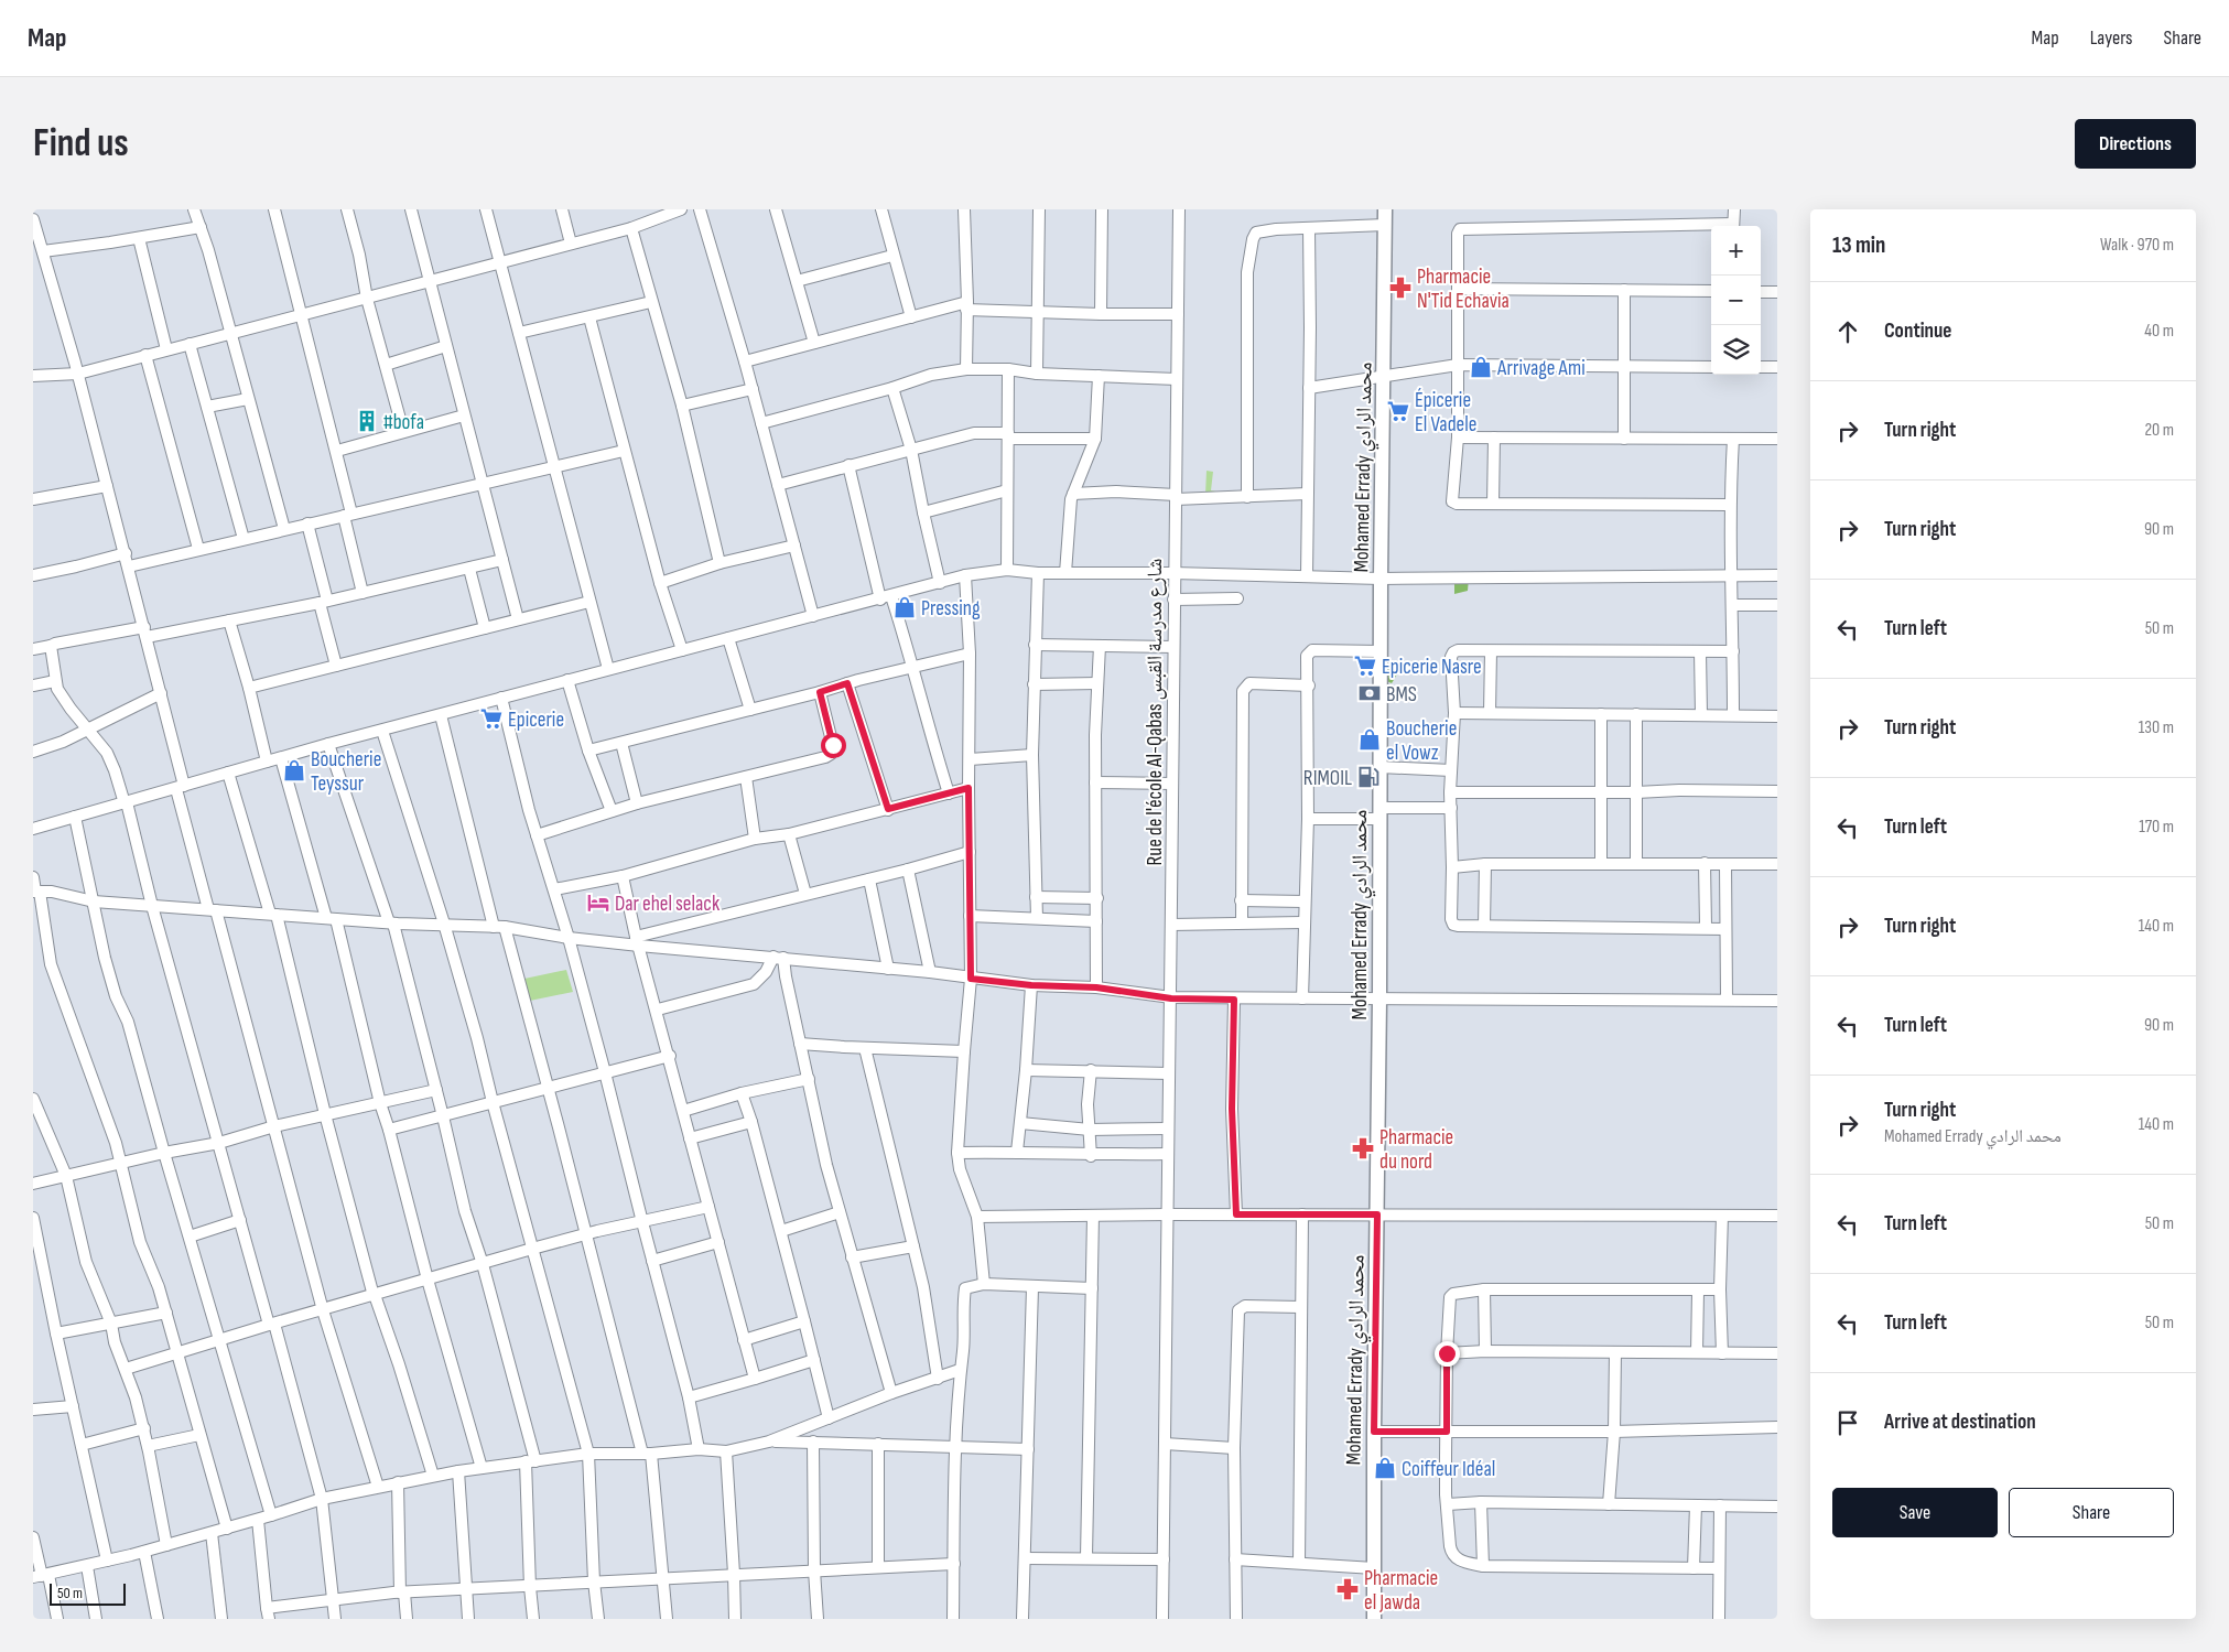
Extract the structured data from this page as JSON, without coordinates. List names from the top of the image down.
{
  "streets": {
    "street": ["Mohamed Errady محمد الرادي", "Rue de l'école Al-Qabas شارع مدرسة القبس"]
  },
  "places": {
    "pharmacy": ["Pharmacie N'Tid Echavia", "Pharmacie du nord", "Pharmacie el Jawda"],
    "shop": [
      "Arrivage Ami",
      "Pressing",
      "Boucherie el Vowz",
      "Boucherie Teyssur",
      "Coiffeur Idéal"
    ],
    "supermarket": ["Épicerie El Vadele", "Epicerie Nasre", "Epicerie"],
    "building": ["#bofa"],
    "bank": ["BMS"],
    "fuel station": ["RIMOIL"],
    "hotel": ["Dar ehel selack"]
  },
  "scale_bar": "50 m",
  "page": {
    "header": "Map",
    "nav": ["Map", "Layers", "Share"],
    "buttons": [
      "Directions",
      ["Save", "Share"]
    ],
    "title": "Find us",
    "heading": ["13 min", "Walk · 970 m"],
    "map_buttons": ["+", "−"],
    "list": [
      ["Continue", "40 m"],
      ["Turn right", "20 m"],
      ["Turn right", "90 m"],
      ["Turn left", "50 m"],
      ["Turn right", "130 m"],
      ["Turn left", "170 m"],
      ["Turn right", "140 m"],
      ["Turn left", "90 m"],
      ["Turn right", "Mohamed Errady محمد الرادي", "140 m"],
      ["Turn left", "50 m"],
      ["Turn left", "50 m"],
      "Arrive at destination"
    ],
    "scale": "50 m"
  }
}
